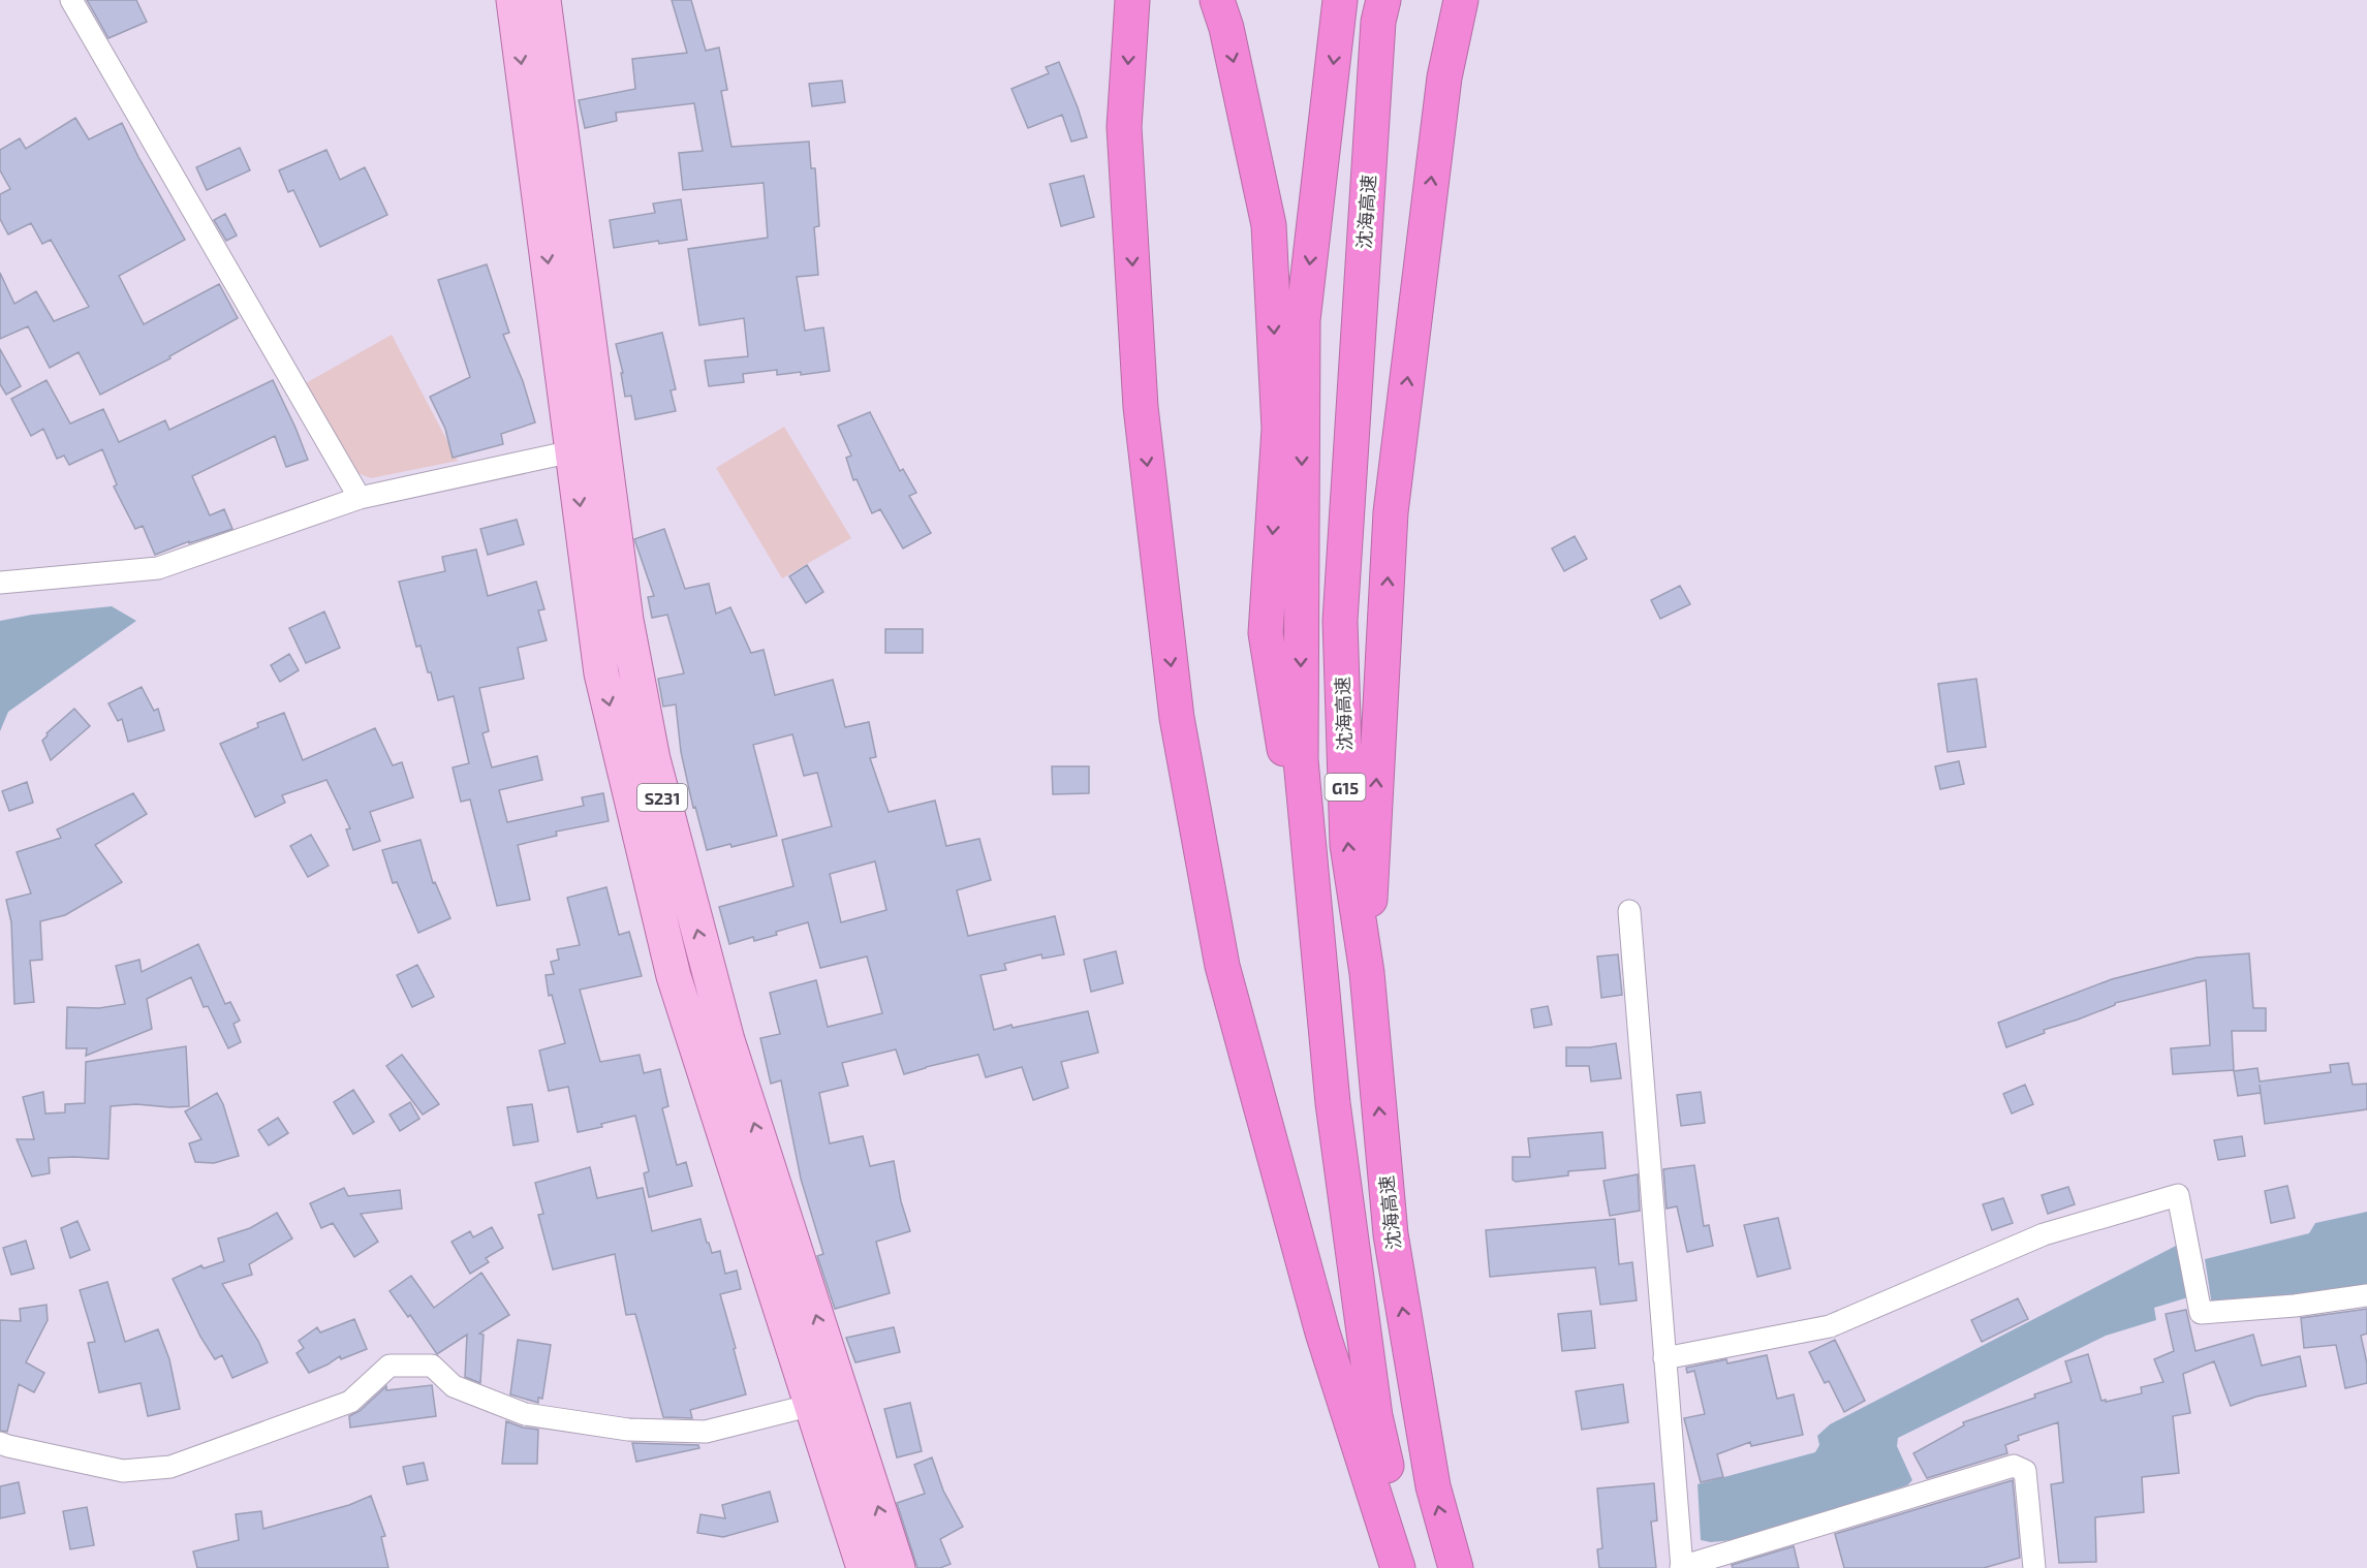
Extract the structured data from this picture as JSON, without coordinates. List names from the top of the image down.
{
  "streets": {
    "highway": ["沈海高速", "G15"],
    "main road": ["S231"]
  }
}
